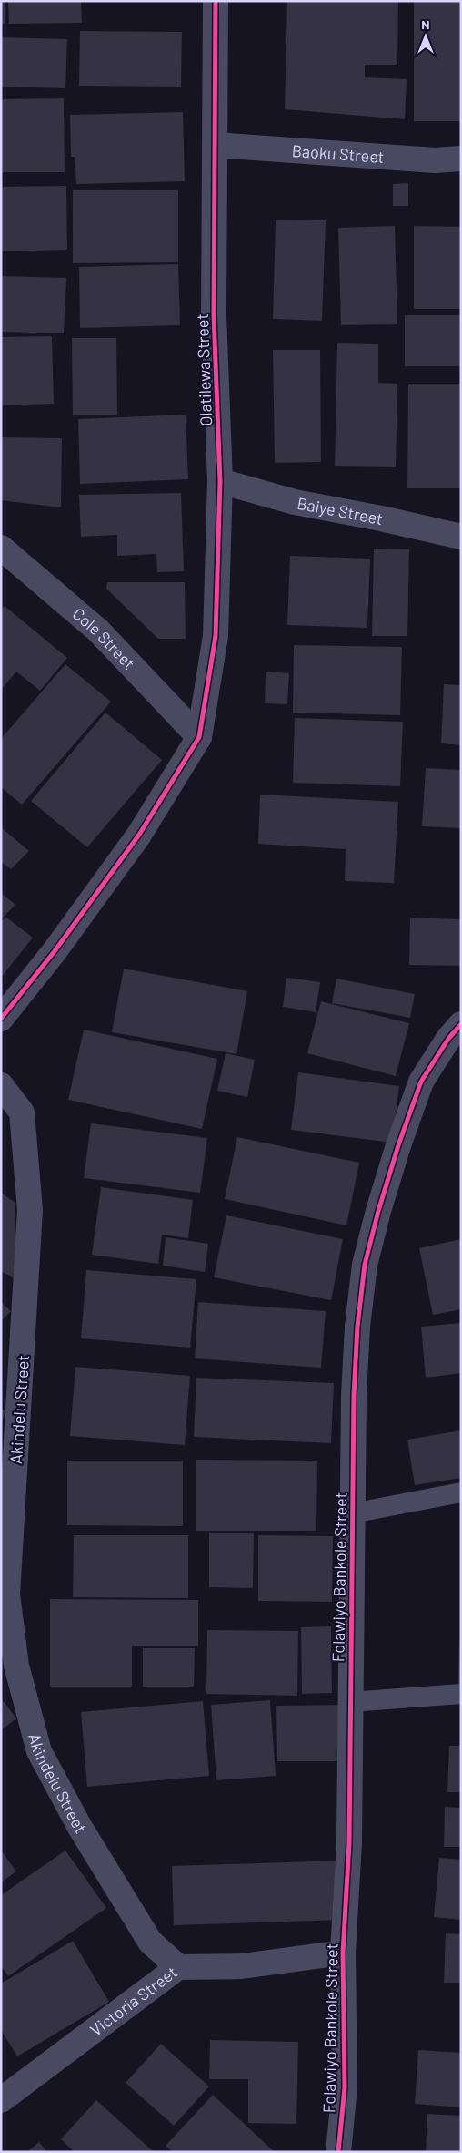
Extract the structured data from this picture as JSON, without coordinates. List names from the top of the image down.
{
  "streets": {
    "street": [
      "Baoku Street",
      "Olatilewa Street",
      "Baiye Street",
      "Cole Street",
      "Akindelu Street",
      "Folawiyo Bankole Street",
      "Victoria Street"
    ]
  },
  "crossings": [
    ["Baoku Street", "Olatilewa Street"],
    ["Olatilewa Street", "Baiye Street"],
    ["Olatilewa Street", "Cole Street"],
    ["Akindelu Street", "Victoria Street"],
    ["Folawiyo Bankole Street", "Victoria Street"]
  ],
  "north": "top"
}
